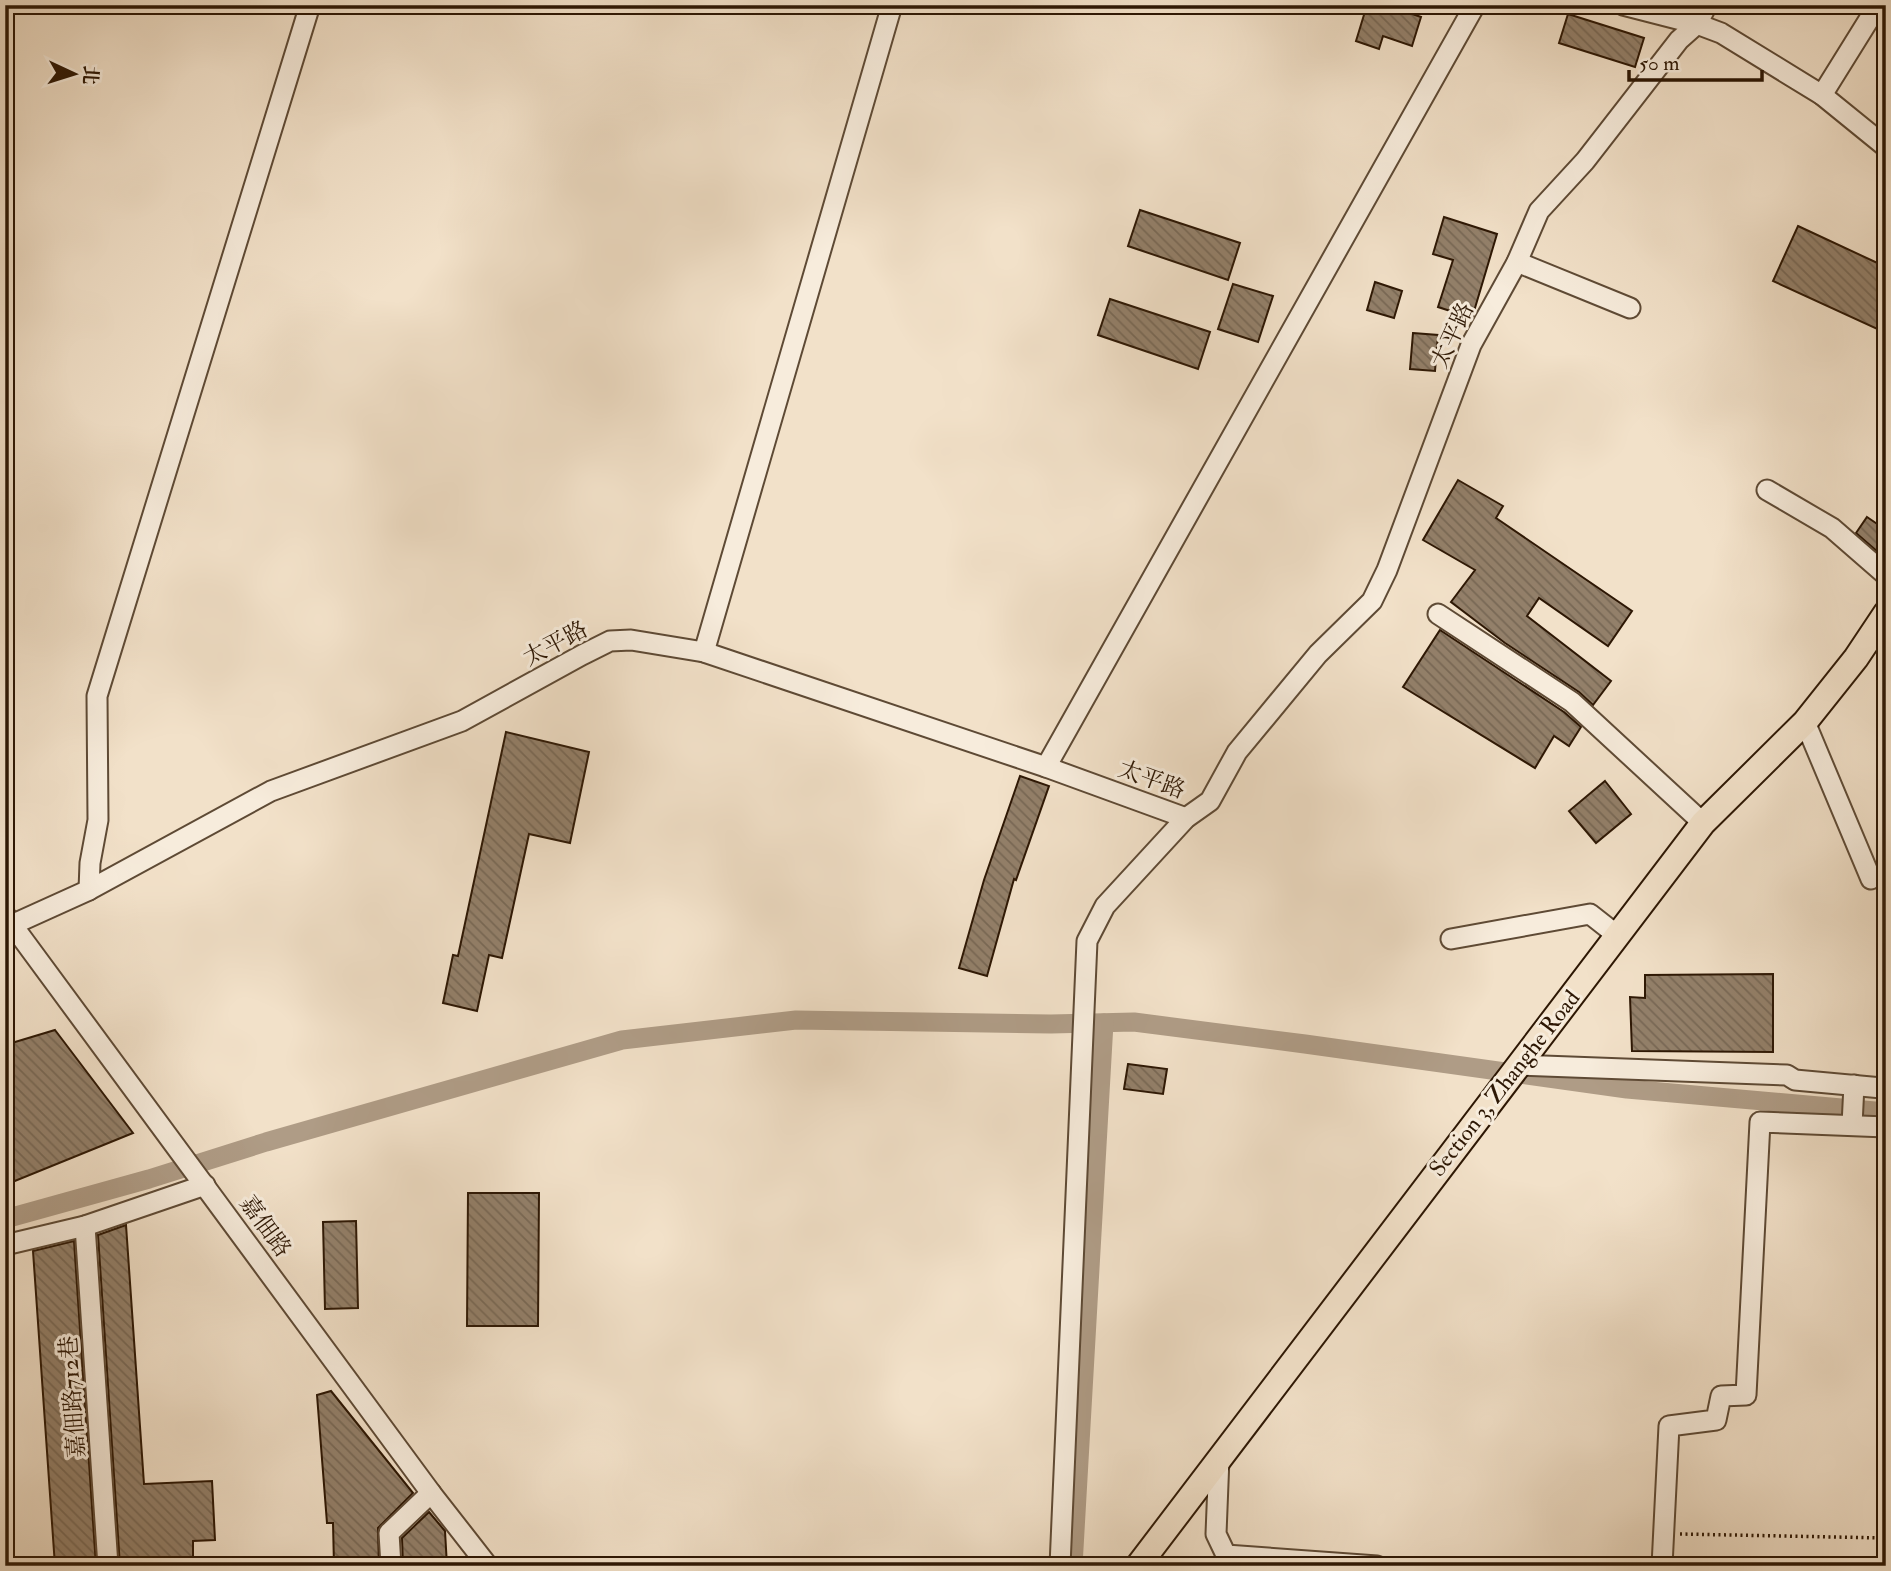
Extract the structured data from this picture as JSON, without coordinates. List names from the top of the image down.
{
  "streets": {
    "main road": ["Section 3, Zhanghe Road"],
    "street": ["太平路", "嘉佃路", "嘉佃路712巷"]
  },
  "crossings": [
    ["太平路", "嘉佃路"]
  ],
  "scale_bar": "50 m",
  "north": "right"
}
